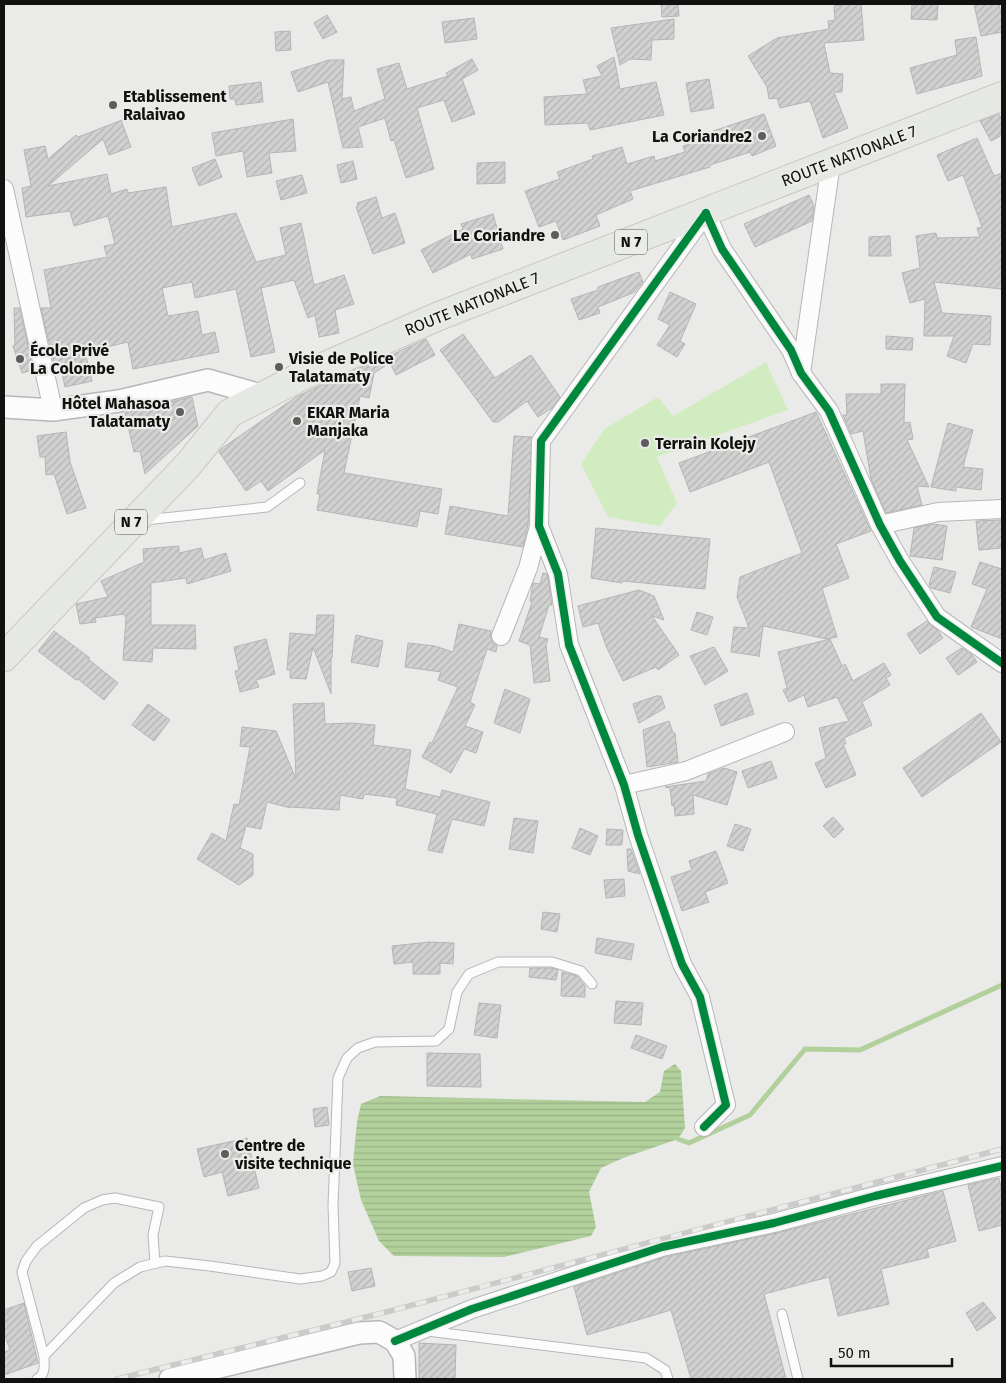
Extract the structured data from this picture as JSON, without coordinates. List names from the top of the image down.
{
  "streets": {
    "main road": ["ROUTE NATIONALE 7", "N 7"]
  },
  "places": [
    "Etablissement Ralaivao",
    "La Coriandre2",
    "Le Coriandre",
    "École Privé La Colombe",
    "Visie de Police Talatamaty",
    "Hôtel Mahasoa Talatamaty",
    "EKAR Maria Manjaka",
    "Terrain Kolejy",
    "Centre de visite technique"
  ],
  "scale_bar": "50 m"
}
